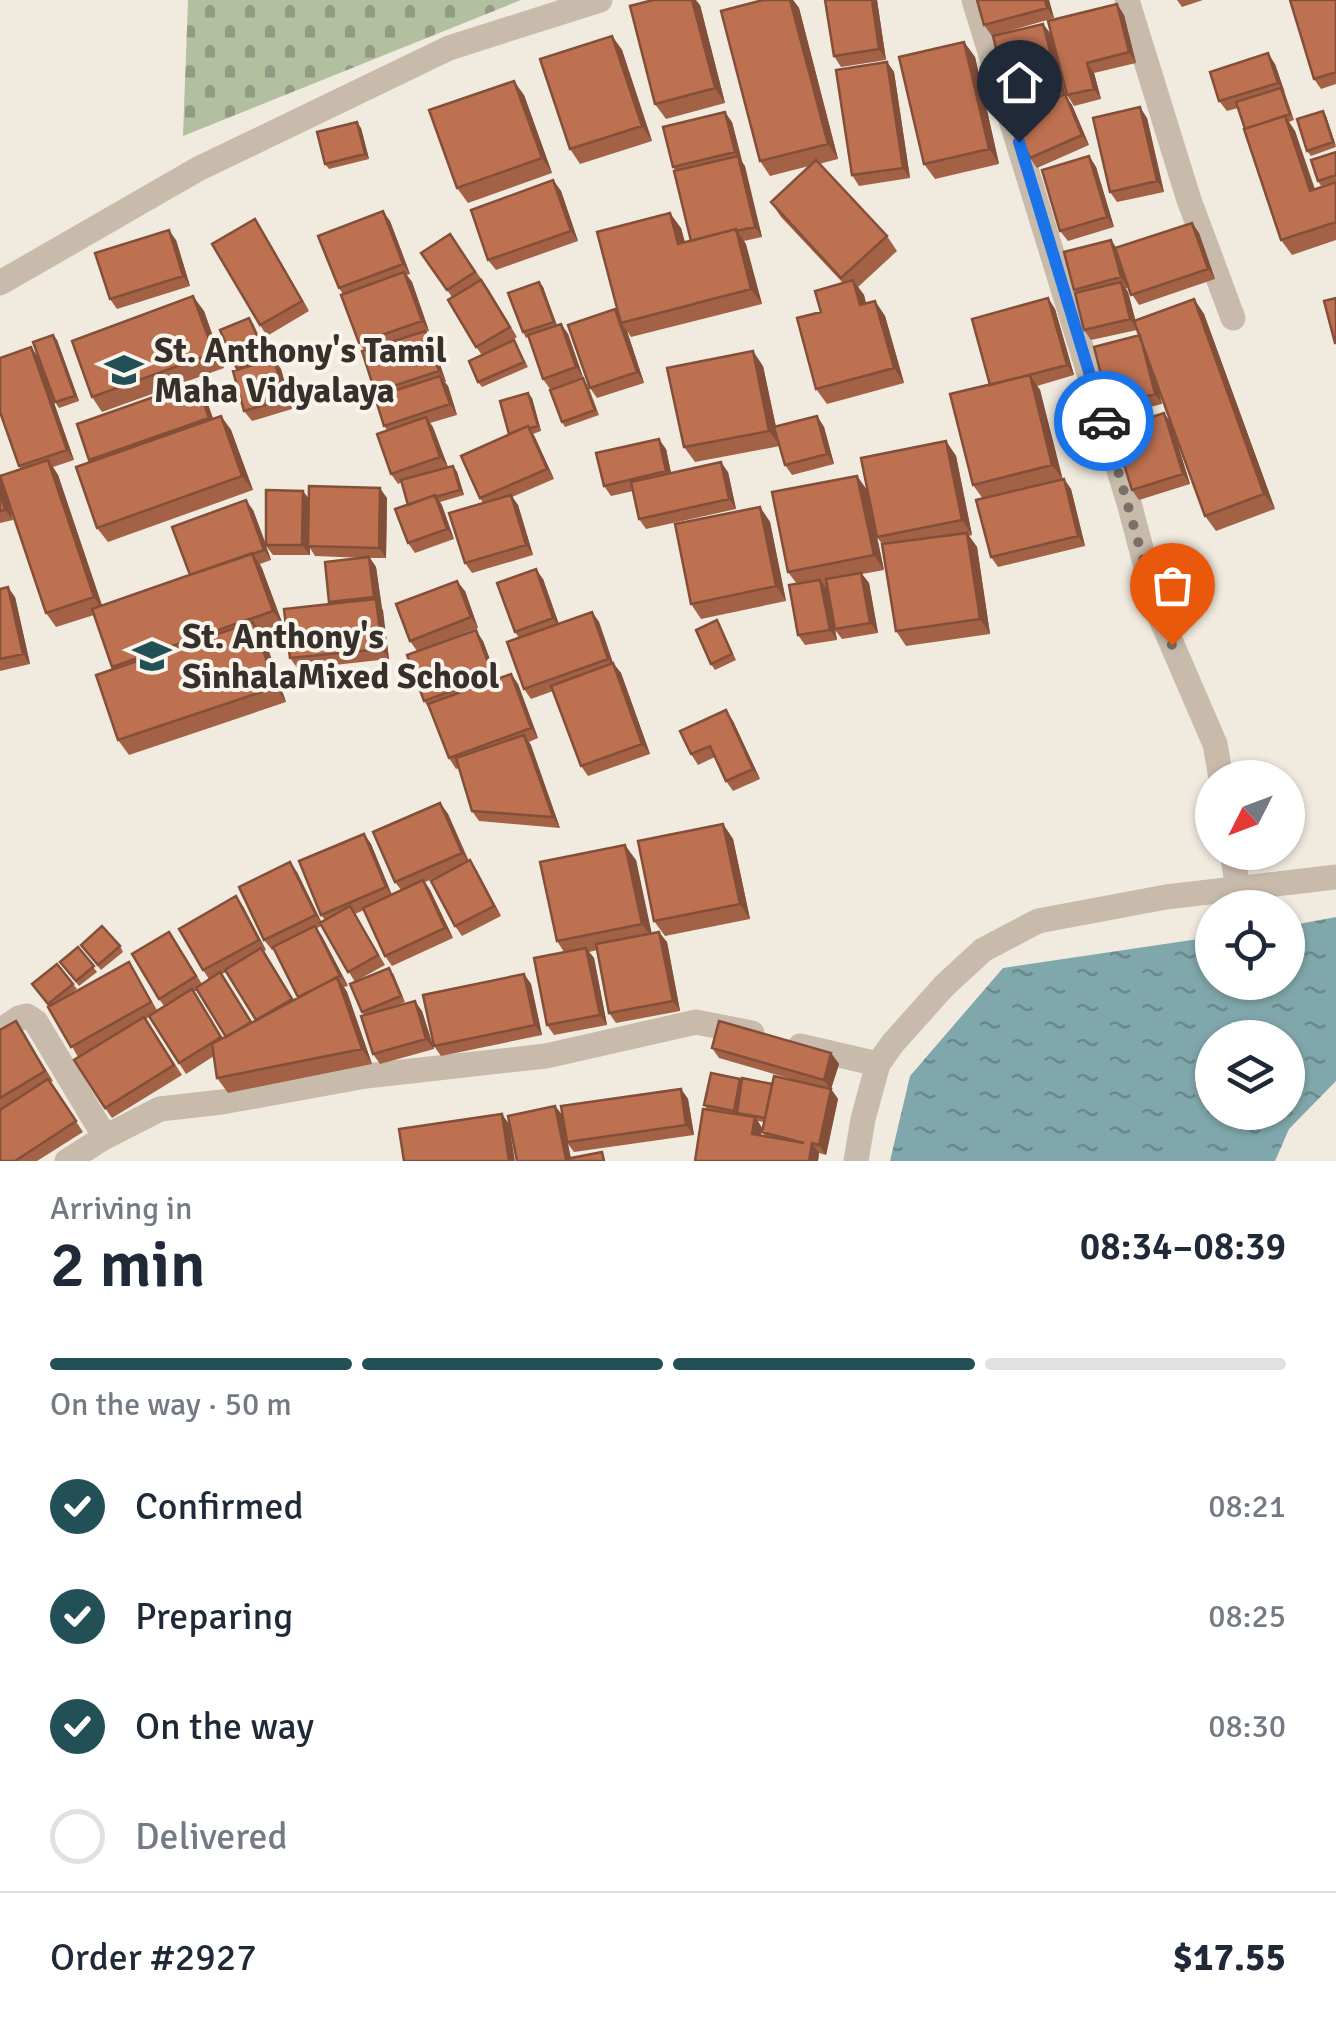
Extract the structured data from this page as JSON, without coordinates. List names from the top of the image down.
{
  "places": {
    "school or university": ["St. Anthony's Tamil Maha Vidyalaya", "St. Anthony's SinhalaMixed School"]
  },
  "north": "bottom left",
  "page": {
    "heading": ["2 min", "Arriving in", "08:34–08:39"],
    "panel": ["Order #2927", "$17.55"],
    "bar": "On the way · 50 m",
    "list": [
      ["Confirmed", "08:21"],
      ["Preparing", "08:25"],
      ["On the way", "08:30"],
      "Delivered"
    ]
  }
}
